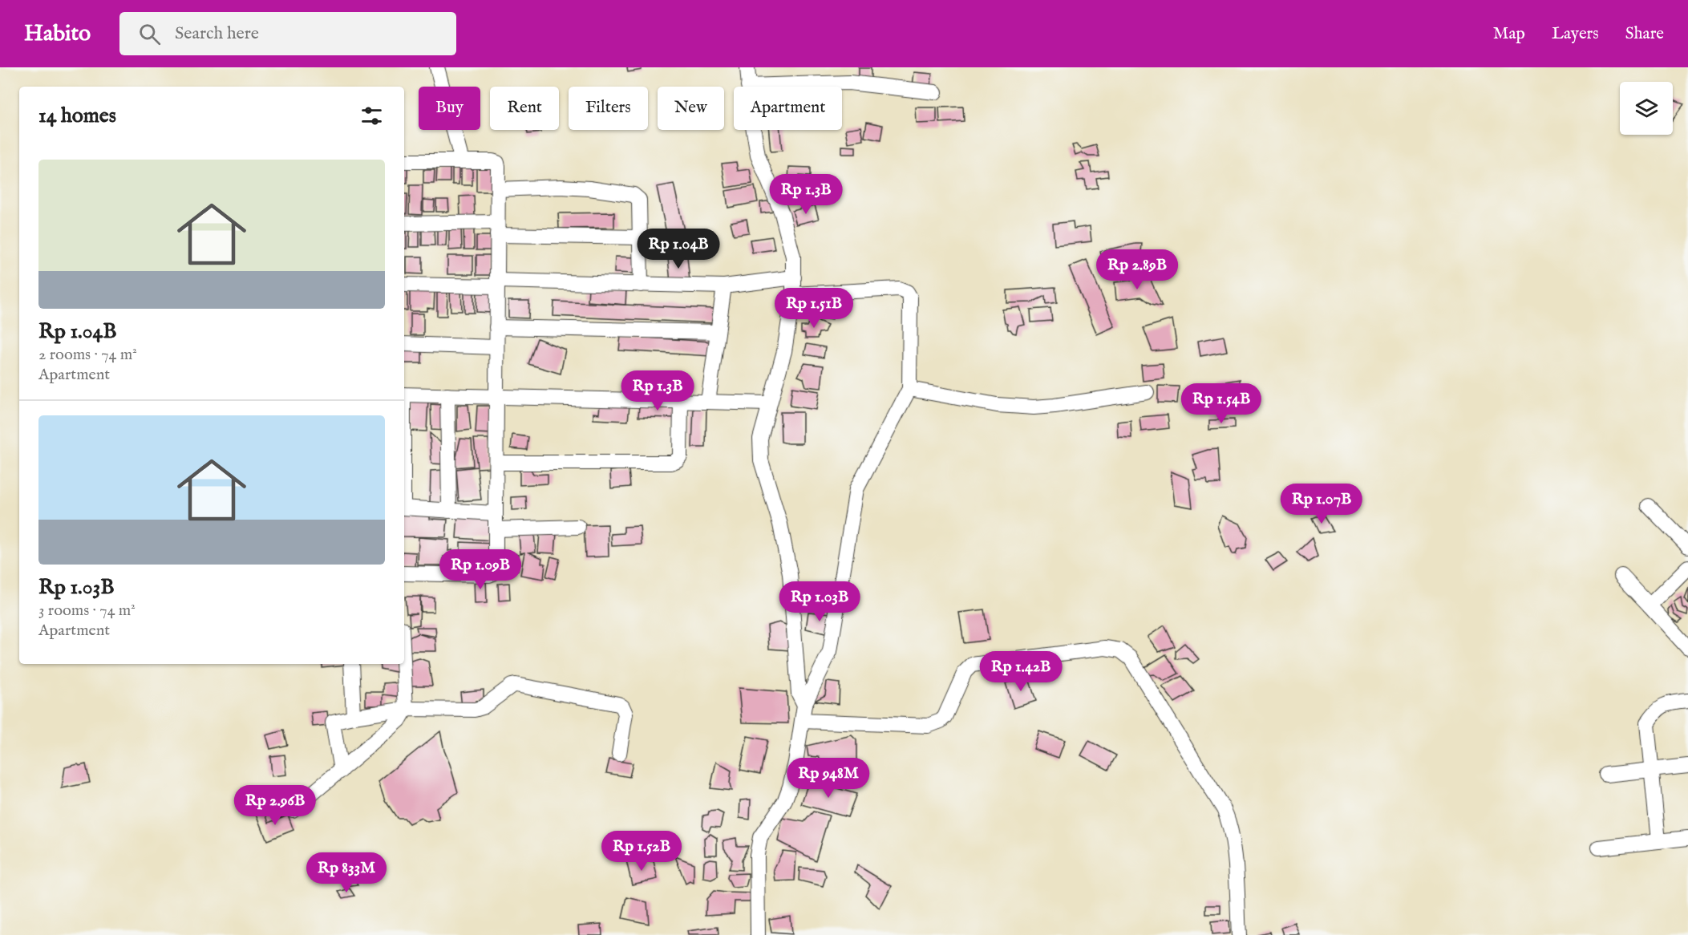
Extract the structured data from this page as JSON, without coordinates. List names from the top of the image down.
{
  "page": {
    "header": "Habito",
    "search": "Search here",
    "nav": ["Map", "Layers", "Share"],
    "chip": [
      "Buy",
      "Rent",
      "Filters",
      "New",
      "Apartment"
    ],
    "heading": "14 homes",
    "list": [
      {
        "name": "Rp 1.04B",
        "note": "2 rooms · 74 m² · Apartment"
      },
      {
        "name": "Rp 1.03B",
        "note": "3 rooms · 74 m² · Apartment"
      }
    ],
    "price": [
      "Rp 1.3B",
      "Rp 1.04B",
      "Rp 2.89B",
      "Rp 1.51B",
      "Rp 1.3B",
      "Rp 1.54B",
      "Rp 1.07B",
      "Rp 1.09B",
      "Rp 1.03B",
      "Rp 1.42B",
      "Rp 948M",
      "Rp 2.96B",
      "Rp 1.52B",
      "Rp 833M"
    ]
  }
}
